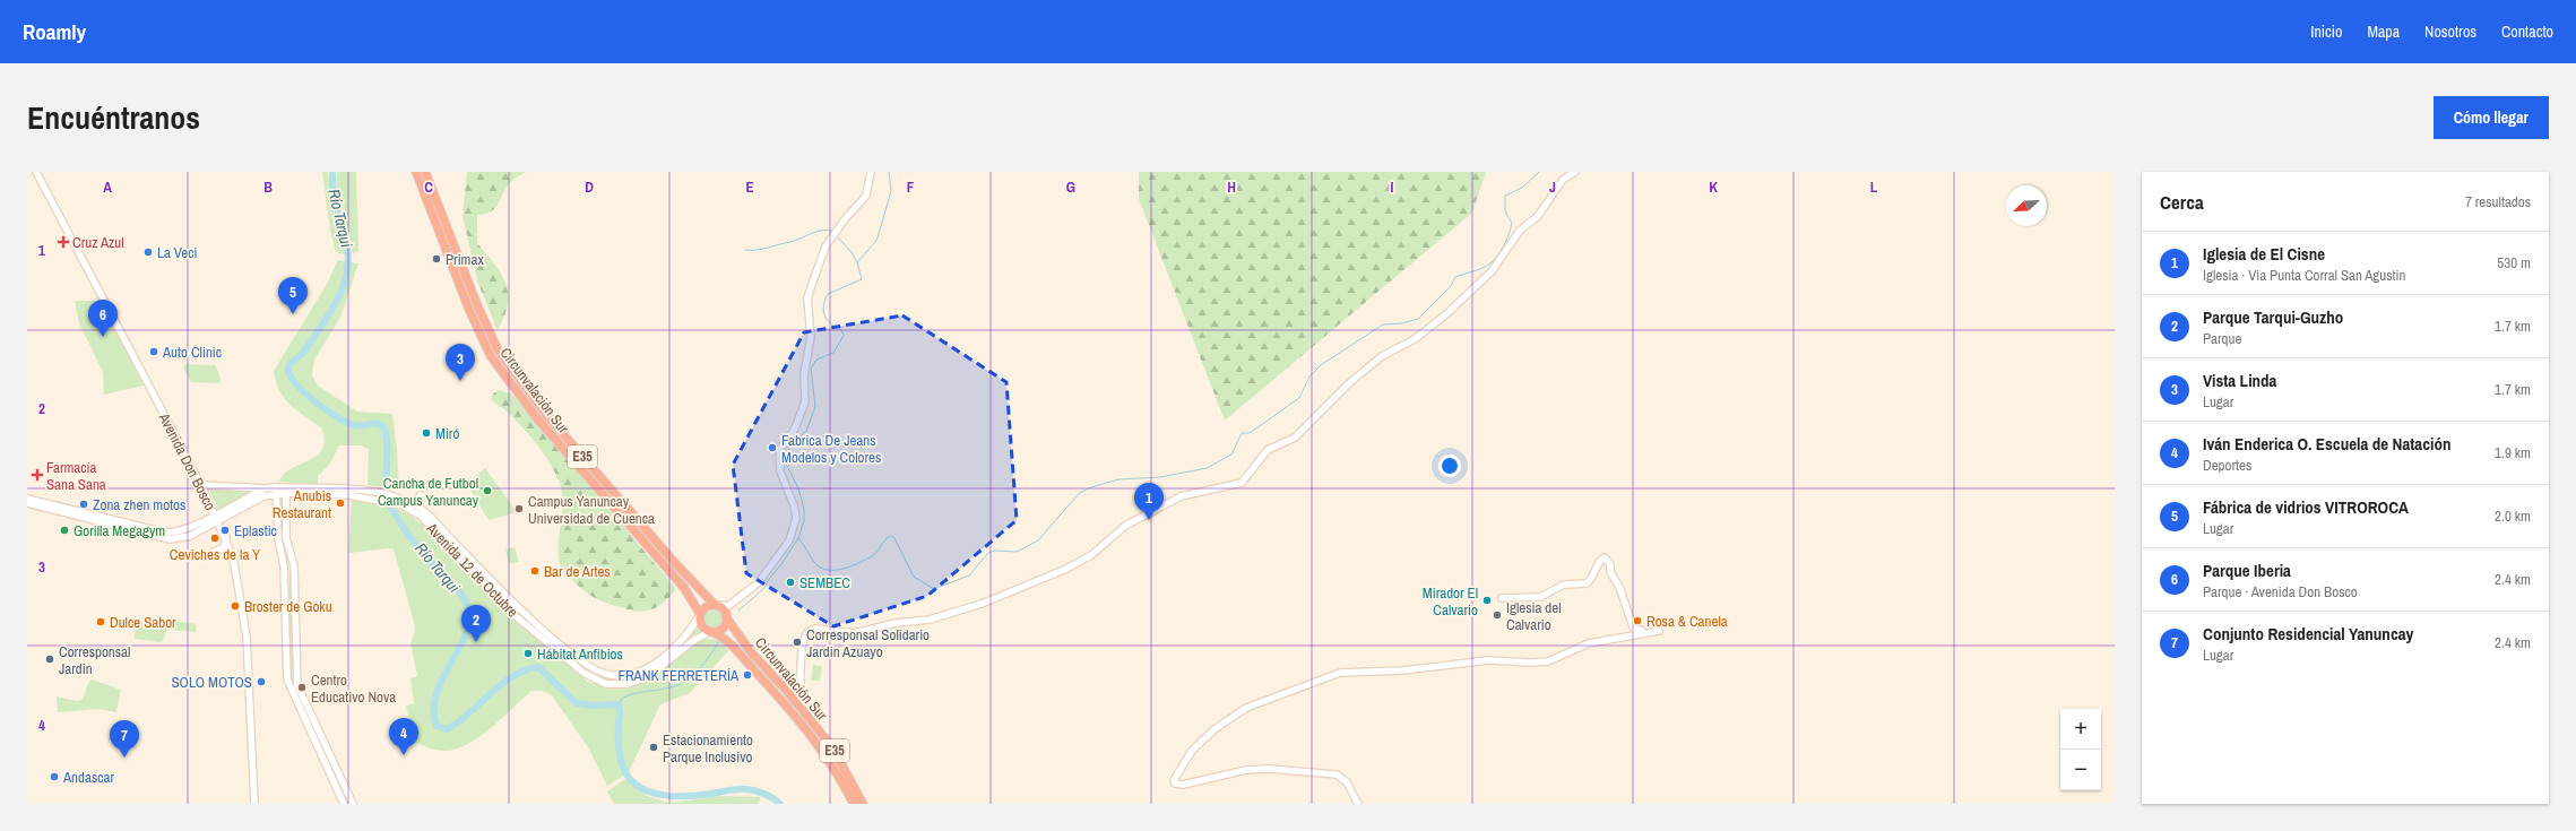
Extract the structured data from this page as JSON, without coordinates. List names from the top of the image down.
{
  "streets": {
    "highway": ["Circunvalación Sur", "E35"],
    "main road": ["Avenida Don Bosco", "Avenida 12 de Octubre"]
  },
  "crossings": [
    ["Circunvalación Sur", "Avenida 12 de Octubre"],
    ["Avenida Don Bosco", "Avenida 12 de Octubre"]
  ],
  "water": ["Río Tarqui"],
  "places": {
    "health": ["Cruz Azul", "Farmacía Sana Sana"],
    "other": [
      "La Veci",
      "Primax",
      "Auto Clinic",
      "Miró",
      "Fabrica De Jeans Modelos y Colores",
      "Cancha de Futbol Campus Yanuncay",
      "Anubis Restaurant",
      "Zona zhen motos",
      "Campus Yanuncay Universidad de Cuenca",
      "Gorilla Megagym",
      "Eplastic",
      "Ceviches de la Y",
      "Bar de Artes",
      "SEMBEC",
      "Mirador El Calvario",
      "Broster de Goku",
      "Iglesia del Calvario",
      "Rosa & Canela",
      "Dulce Sabor",
      "Corresponsal Solidario Jardin Azuayo",
      "Hábitat Anfibios",
      "Corresponsal Jardin",
      "FRANK FERRETERÍA",
      "SOLO MOTOS",
      "Centro Educativo Nova",
      "Estacionamiento Parque Inclusivo",
      "Andascar"
    ]
  },
  "north": "bottom left",
  "page": {
    "header": "Roamly",
    "nav": [
      "Inicio",
      "Mapa",
      "Nosotros",
      "Contacto"
    ],
    "title": "Encuéntranos",
    "buttons": "Cómo llegar",
    "heading": ["Cerca", "7 resultados"],
    "list": [
      {
        "mark": "1",
        "name": "Iglesia de El Cisne",
        "note": "Iglesia · Via Punta Corral San Agustin",
        "value": "530 m"
      },
      {
        "mark": "2",
        "name": "Parque Tarqui-Guzho",
        "note": "Parque",
        "value": "1.7 km"
      },
      {
        "mark": "3",
        "name": "Vista Linda",
        "note": "Lugar",
        "value": "1.7 km"
      },
      {
        "mark": "4",
        "name": "Iván Enderica O. Escuela de Natación",
        "note": "Deportes",
        "value": "1.9 km"
      },
      {
        "mark": "5",
        "name": "Fábrica de vidrios VITROROCA",
        "note": "Lugar",
        "value": "2.0 km"
      },
      {
        "mark": "6",
        "name": "Parque Iberia",
        "note": "Parque · Avenida Don Bosco",
        "value": "2.4 km"
      },
      {
        "mark": "7",
        "name": "Conjunto Residencial Yanuncay",
        "note": "Lugar",
        "value": "2.4 km"
      }
    ],
    "pins": [
      "5",
      "6",
      "3",
      "1",
      "2",
      "4",
      "7"
    ],
    "map_buttons": ["+", "−"]
  },
  "grid": {
    "columns": [
      "A",
      "B",
      "C",
      "D",
      "E",
      "F",
      "G",
      "H",
      "I",
      "J",
      "K",
      "L"
    ],
    "rows": [
      "1",
      "2",
      "3",
      "4"
    ]
  }
}
